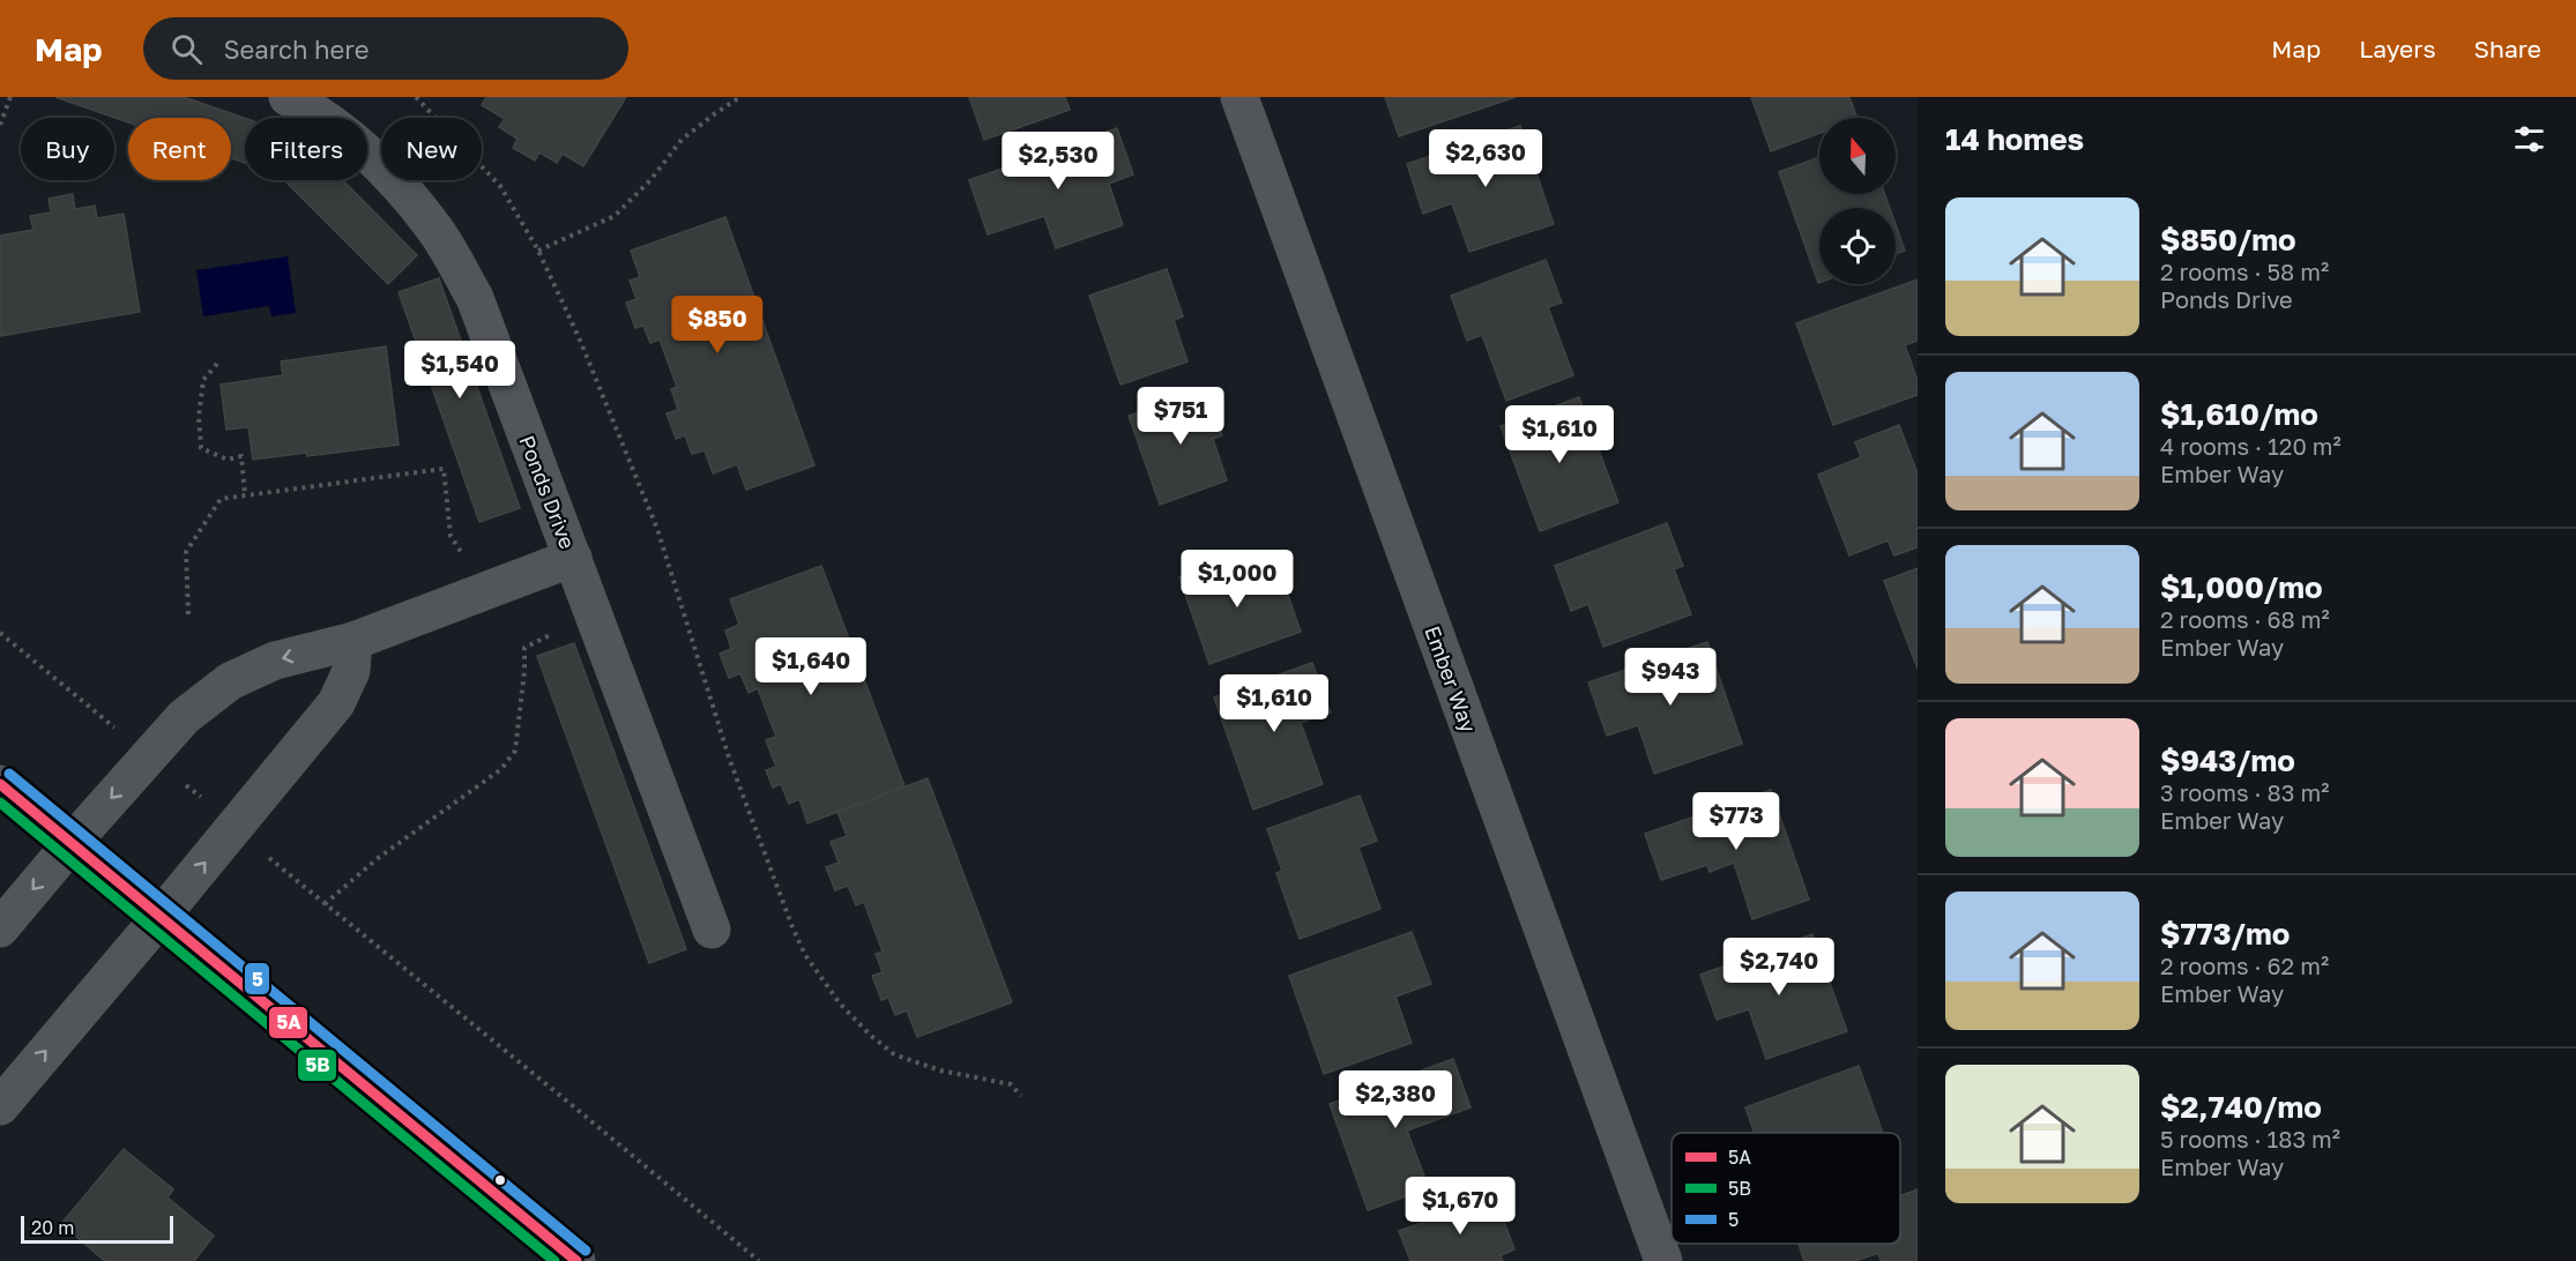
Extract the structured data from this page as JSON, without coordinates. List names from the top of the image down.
{
  "streets": {
    "street": ["Ponds Drive", "Ember Way"]
  },
  "lines": ["transit line 5", "transit line 5A", "transit line 5B"],
  "legend": ["5A", "5B", "5"],
  "scale_bar": "20 m",
  "north": "top",
  "page": {
    "header": "Map",
    "search": "Search here",
    "nav": ["Map", "Layers", "Share"],
    "heading": "14 homes",
    "chip": [
      "Buy",
      "Rent",
      "Filters",
      "New"
    ],
    "price": [
      "$2,630",
      "$2,530",
      "$850",
      "$1,540",
      "$751",
      "$1,610",
      "$1,000",
      "$1,640",
      "$943",
      "$1,610",
      "$773",
      "$2,740",
      "$2,380",
      "$1,670"
    ],
    "list": [
      {
        "name": "$850/mo",
        "note": "2 rooms · 58 m² · Ponds Drive"
      },
      {
        "name": "$1,610/mo",
        "note": "4 rooms · 120 m² · Ember Way"
      },
      {
        "name": "$1,000/mo",
        "note": "2 rooms · 68 m² · Ember Way"
      },
      {
        "name": "$943/mo",
        "note": "3 rooms · 83 m² · Ember Way"
      },
      {
        "name": "$773/mo",
        "note": "2 rooms · 62 m² · Ember Way"
      },
      {
        "name": "$2,740/mo",
        "note": "5 rooms · 183 m² · Ember Way"
      }
    ],
    "scale": "20 m"
  }
}
